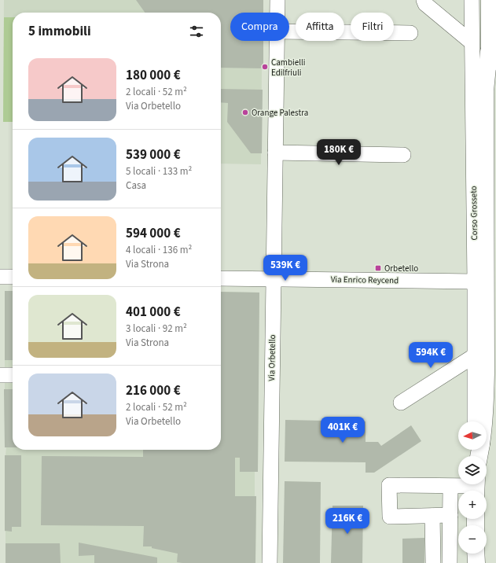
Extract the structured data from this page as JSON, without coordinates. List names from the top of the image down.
{
  "streets": {
    "main road": ["Corso Grosseto"],
    "street": ["Via Enrico Reycend", "Via Orbetello"]
  },
  "crossings": [
    ["Corso Grosseto", "Via Enrico Reycend"],
    ["Via Enrico Reycend", "Via Orbetello"]
  ],
  "places": {
    "other": ["Cambielli Edilfriuli", "Orange Palestra"],
    "transit": ["Orbetello"]
  },
  "north": "left",
  "page": {
    "chip": ["Compra", "Affitta", "Filtri"],
    "heading": "5 immobili",
    "list": [
      {
        "name": "180 000 €",
        "note": "2 locali · 52 m² · Via Orbetello"
      },
      {
        "name": "539 000 €",
        "note": "5 locali · 133 m² · Casa"
      },
      {
        "name": "594 000 €",
        "note": "4 locali · 136 m² · Via Strona"
      },
      {
        "name": "401 000 €",
        "note": "3 locali · 92 m² · Via Strona"
      },
      {
        "name": "216 000 €",
        "note": "2 locali · 52 m² · Via Orbetello"
      }
    ],
    "price": [
      "180K €",
      "539K €",
      "594K €",
      "401K €",
      "216K €"
    ],
    "map_buttons": ["+", "−"]
  }
}
